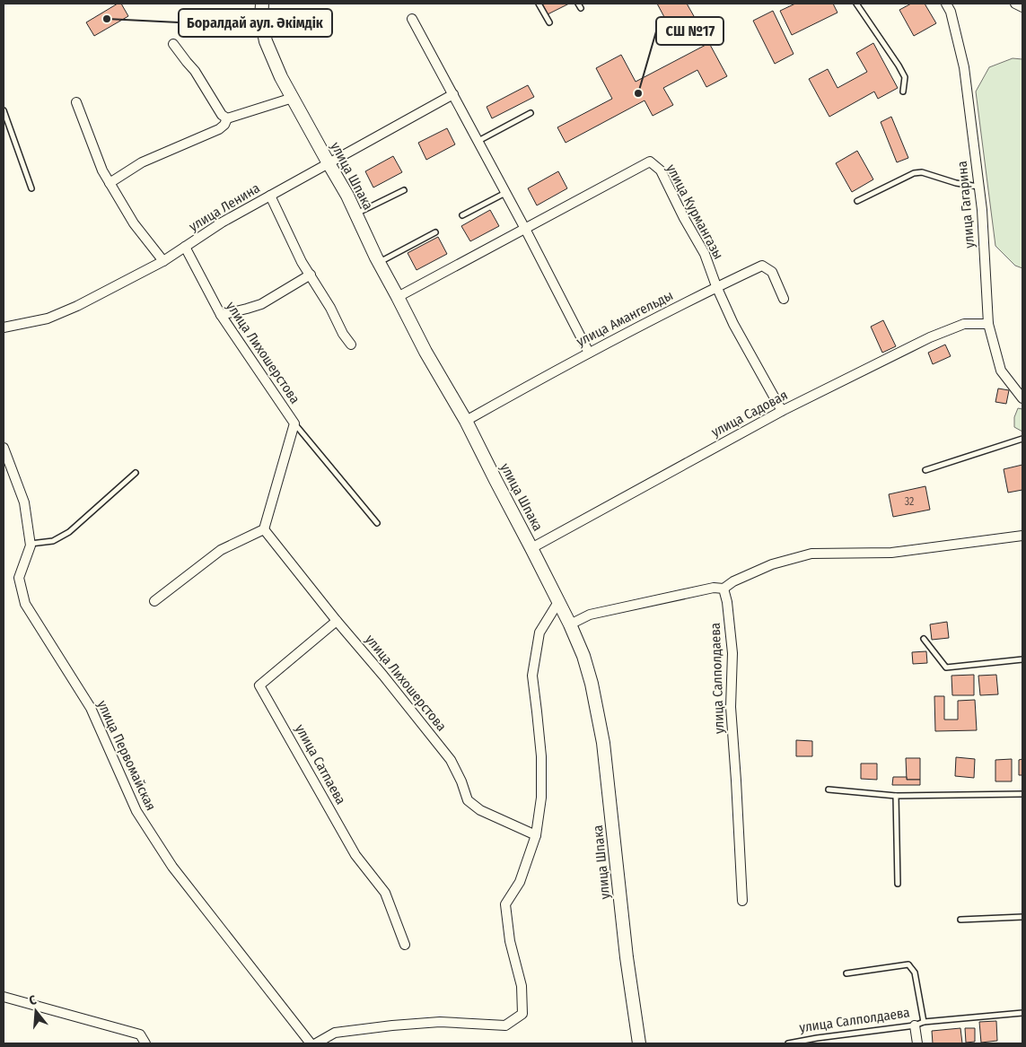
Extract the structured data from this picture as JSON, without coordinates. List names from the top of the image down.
{
  "streets": {
    "street": [
      "улица Шпака",
      "улица Гагарина",
      "улица Ленина",
      "улица Курмангазы",
      "улица Амангельды",
      "улица Лихошерстова",
      "улица Садовая",
      "улица Салполдаева",
      "улица Первомайская",
      "улица Сатпаева"
    ]
  },
  "crossings": [
    ["улица Шпака", "улица Ленина"],
    ["улица Шпака", "улица Курмангазы"],
    ["улица Шпака", "улица Амангельды"],
    ["улица Шпака", "улица Садовая"],
    ["улица Гагарина", "улица Садовая"],
    ["улица Ленина", "улица Лихошерстова"],
    ["улица Курмангазы", "улица Амангельды"],
    ["улица Курмангазы", "улица Садовая"],
    ["улица Лихошерстова", "улица Сатпаева"]
  ],
  "places": ["Боралдай аул. Әкімдік", "СШ №17"],
  "house_numbers": ["32"],
  "north": "top"
}
